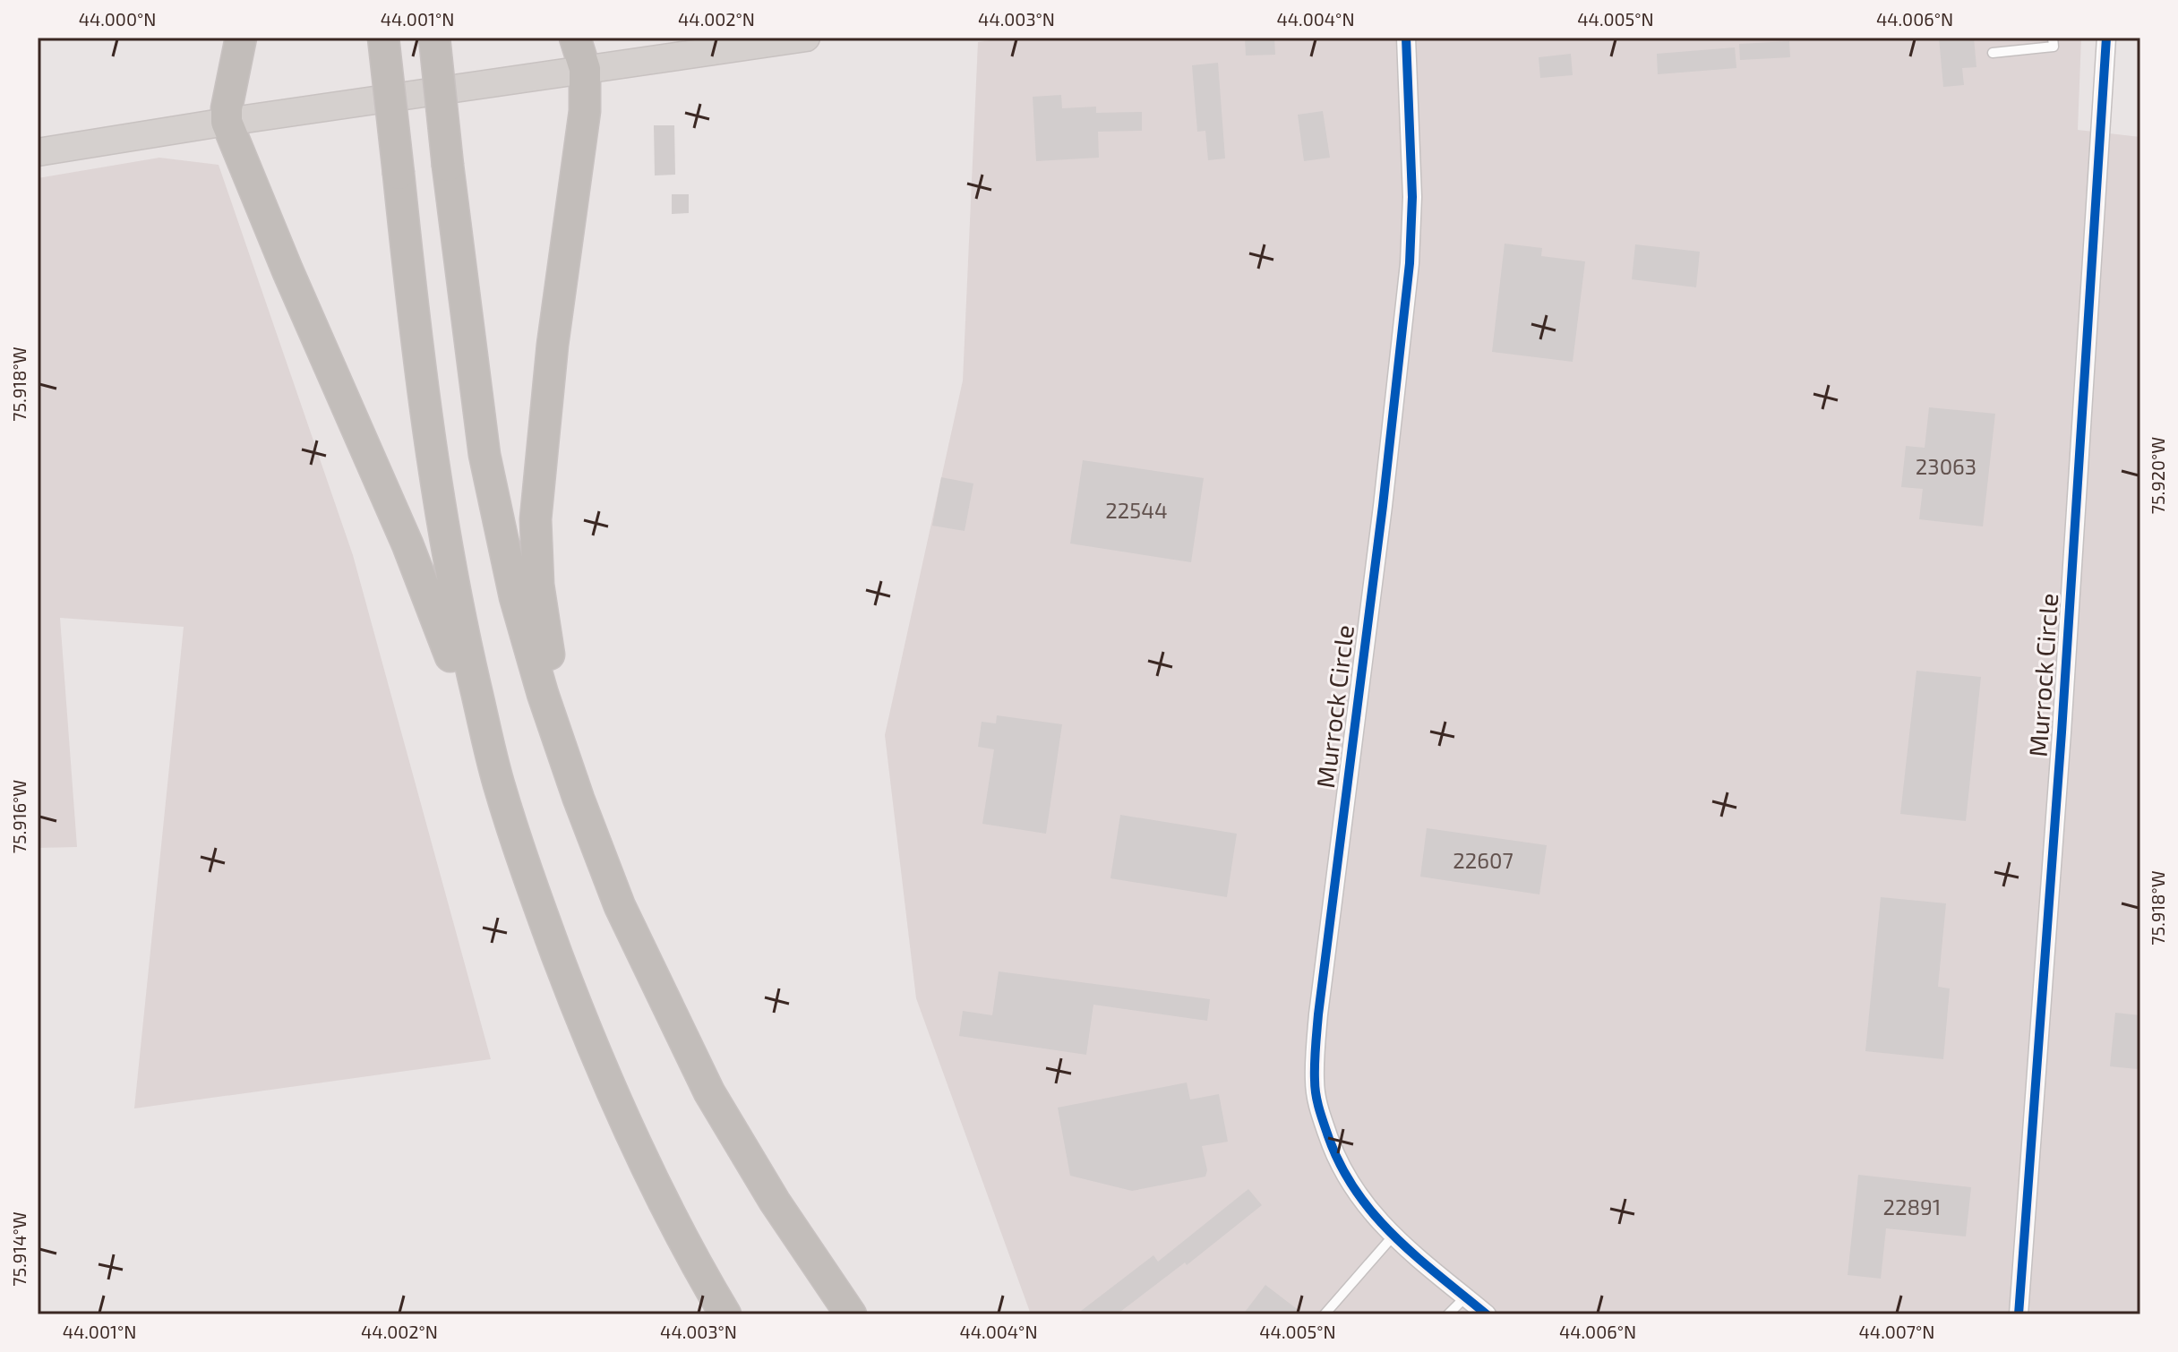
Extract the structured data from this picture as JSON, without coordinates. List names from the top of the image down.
{
  "streets": {
    "street": ["Murrock Circle"]
  },
  "house_numbers": [
    "23063",
    "22544",
    "22607",
    "22891"
  ],
  "coordinates": [
    "44.000°N",
    "44.001°N",
    "44.002°N",
    "44.003°N",
    "44.004°N",
    "44.005°N",
    "44.006°N",
    "75.918°W",
    "75.920°W",
    "75.916°W",
    "75.914°W",
    "44.007°N"
  ]
}
